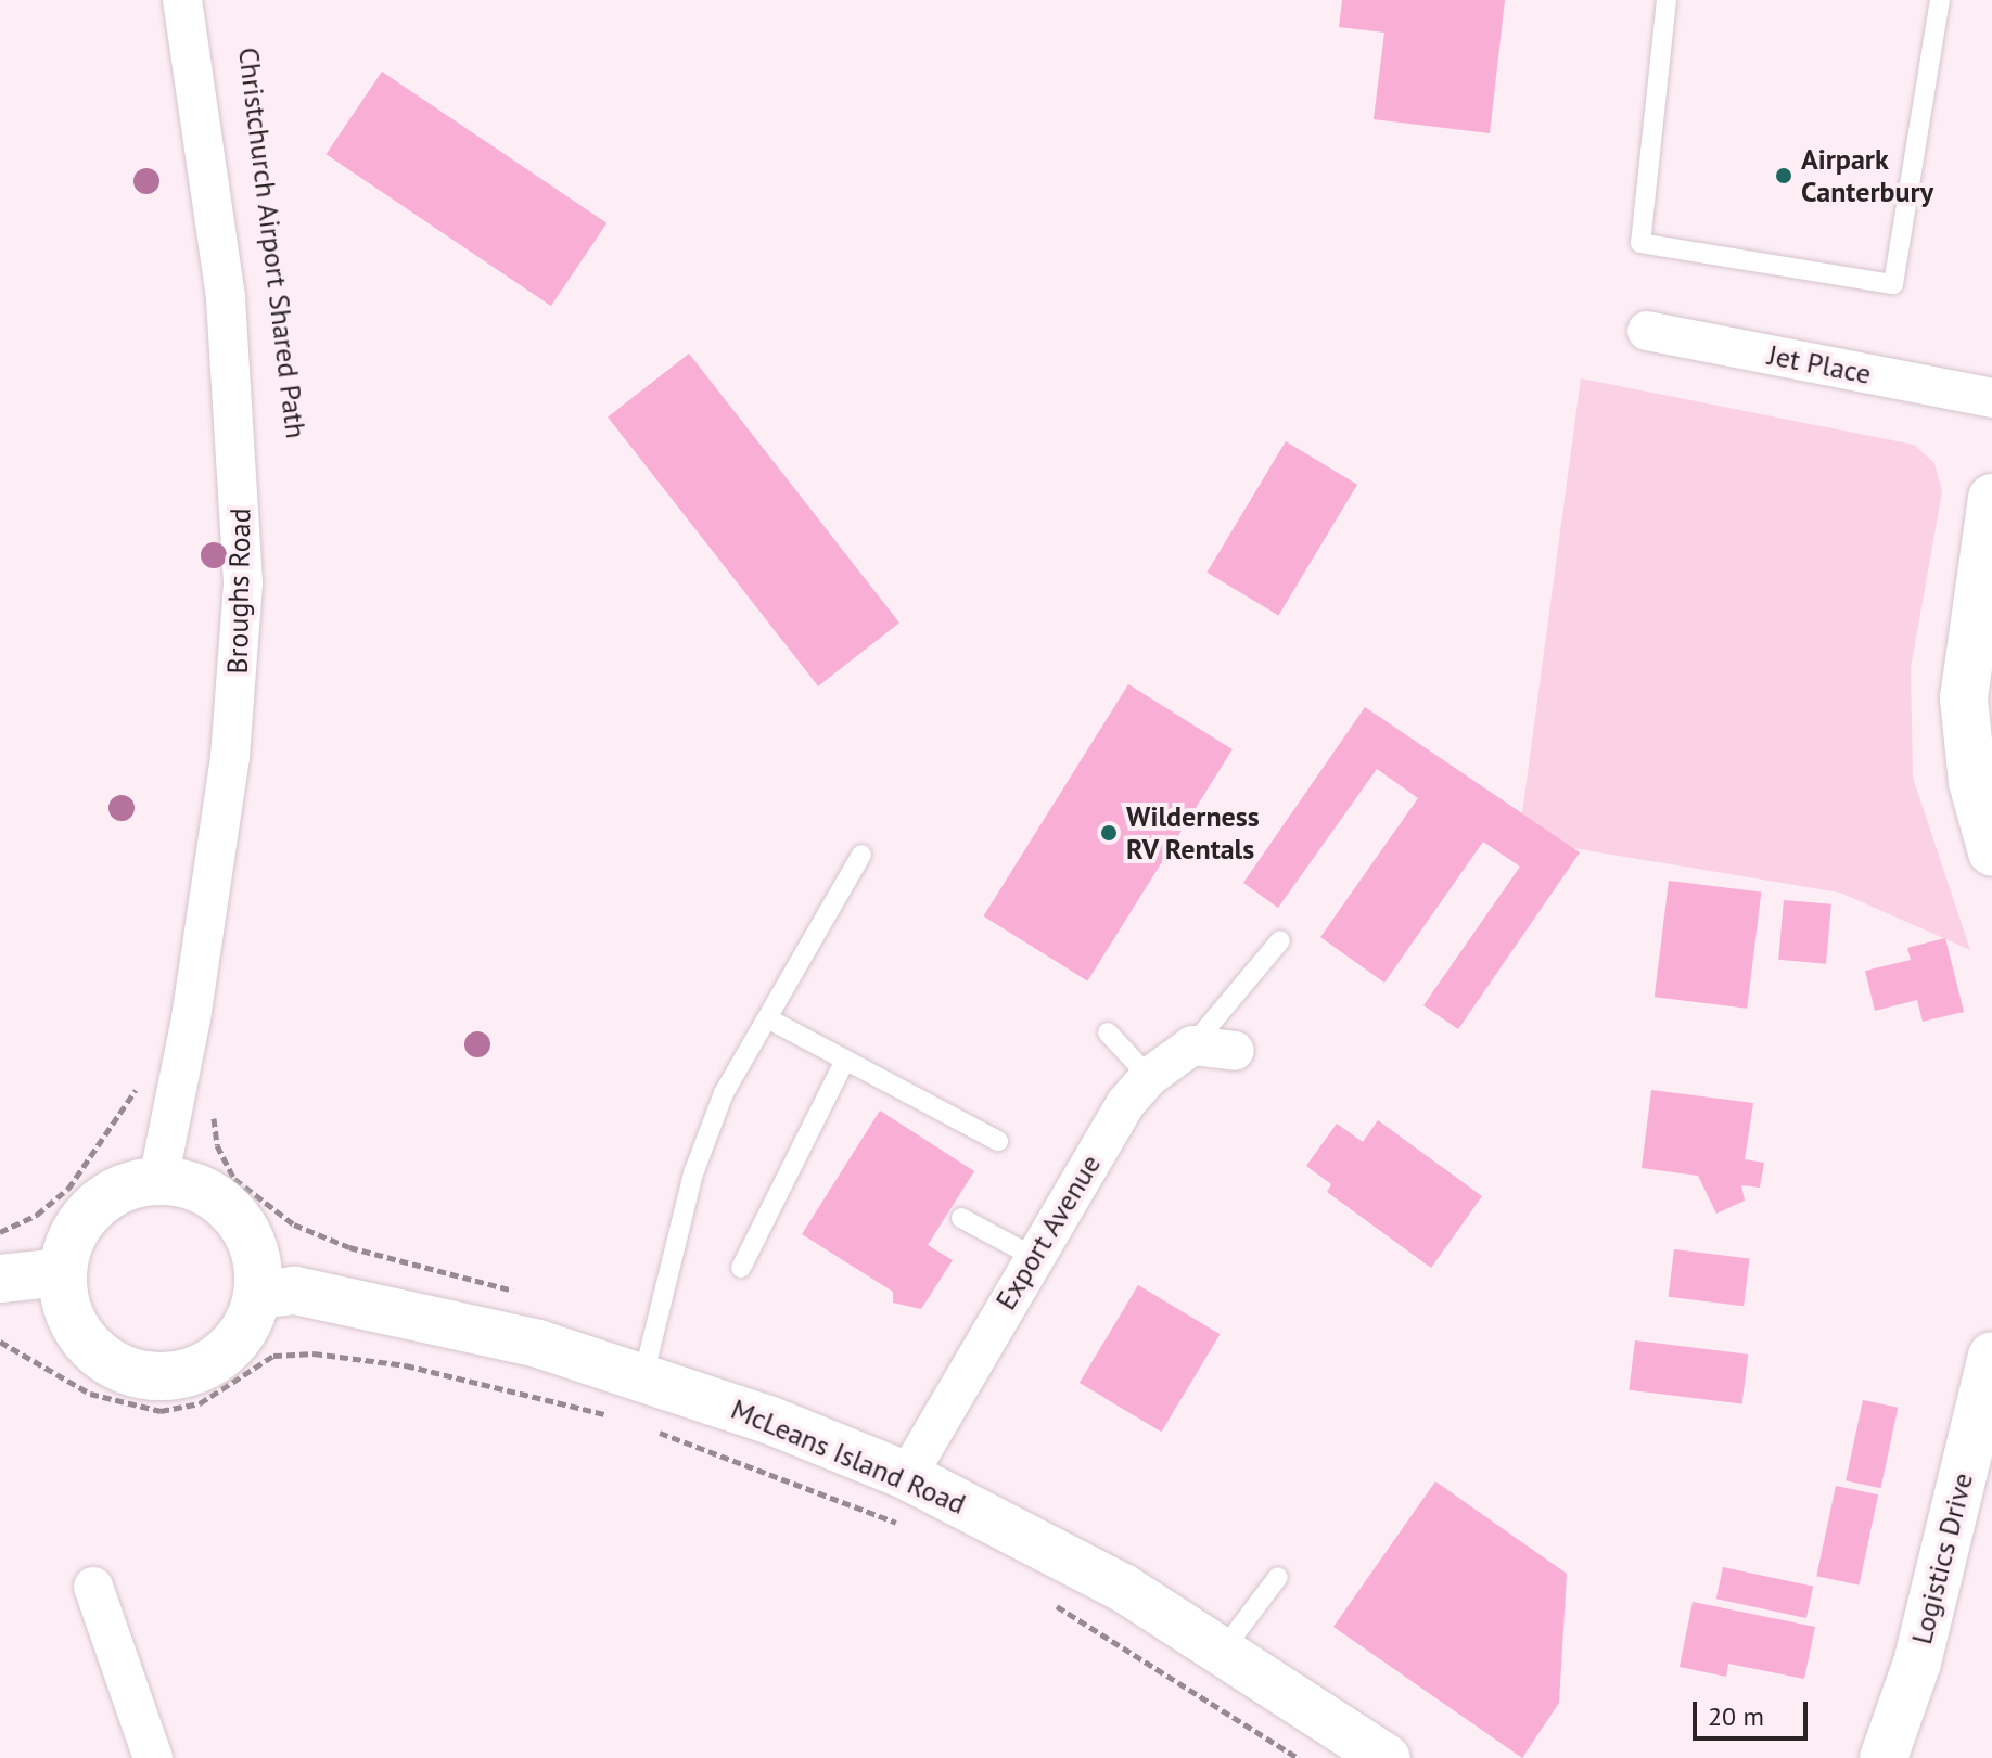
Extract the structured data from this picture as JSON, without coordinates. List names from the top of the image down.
{
  "streets": {
    "main road": ["McLeans Island Road", "Logistics Drive"],
    "street": ["Jet Place", "Broughs Road", "Export Avenue"]
  },
  "crossings": [
    ["Broughs Road", "McLeans Island Road"],
    ["Export Avenue", "McLeans Island Road"]
  ],
  "places": ["Airpark Canterbury", "Wilderness RV Rentals"],
  "scale_bar": "20 m"
}
